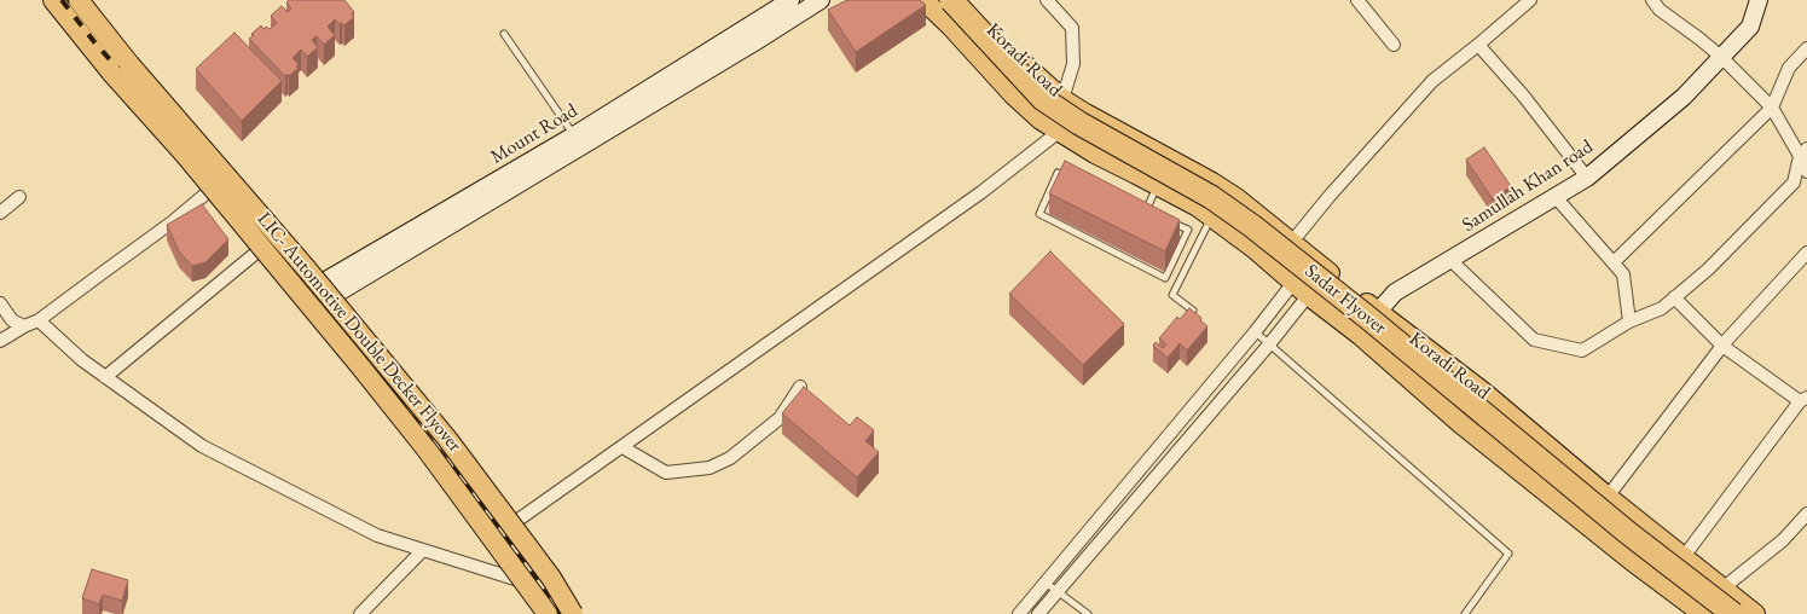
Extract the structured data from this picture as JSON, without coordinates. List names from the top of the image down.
{
  "streets": {
    "highway": ["Sadar Flyover"],
    "main road": ["Koradi Road", "LIC- Automotive Double Decker Flyover"],
    "street": ["Mount Road", "Samullah Khan road"]
  },
  "crossings": [
    ["Koradi Road", "Samullah Khan road"]
  ]
}
